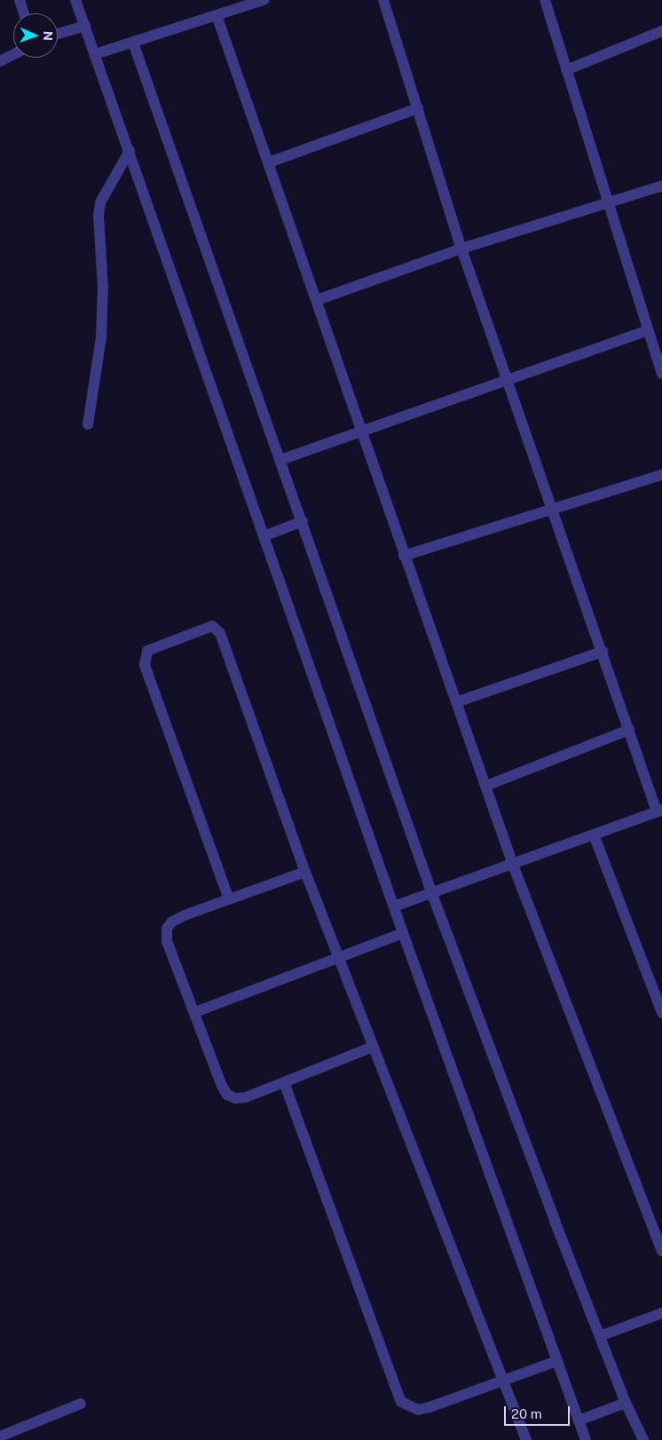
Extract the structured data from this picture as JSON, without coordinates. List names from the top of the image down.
{
  "scale_bar": "20 m",
  "north": "right"
}
